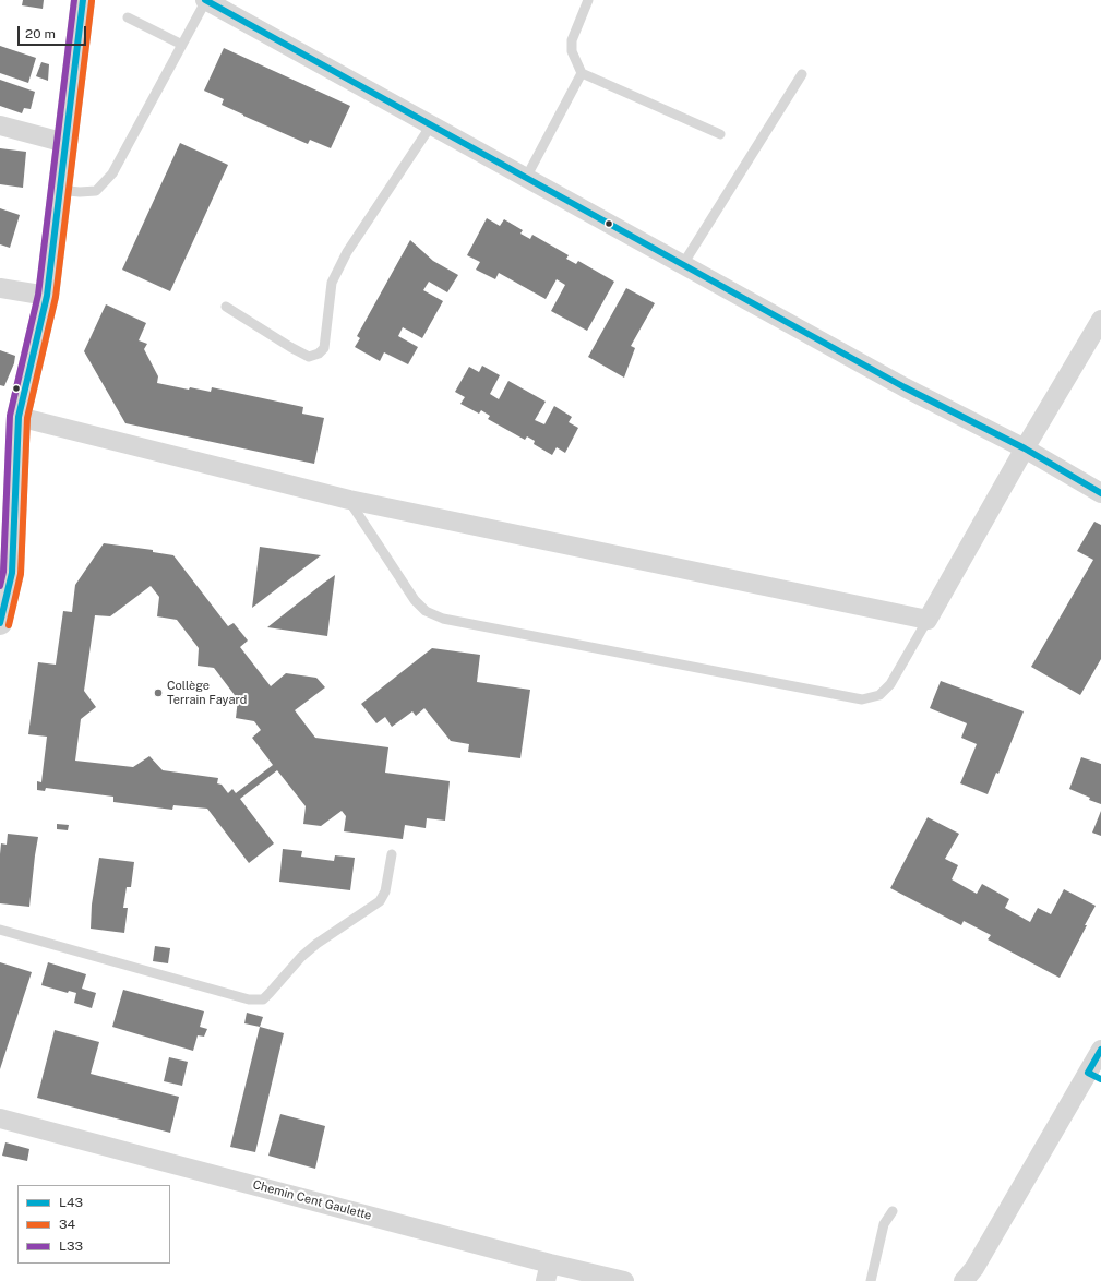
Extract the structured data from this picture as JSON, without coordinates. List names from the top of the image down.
{
  "streets": {
    "street": ["Chemin Cent Gaulette"]
  },
  "places": ["Collège Terrain Fayard"],
  "lines": ["transit line L43", "transit line L33", "transit line 34"],
  "legend": ["L43", "34", "L33"],
  "scale_bar": "20 m"
}
